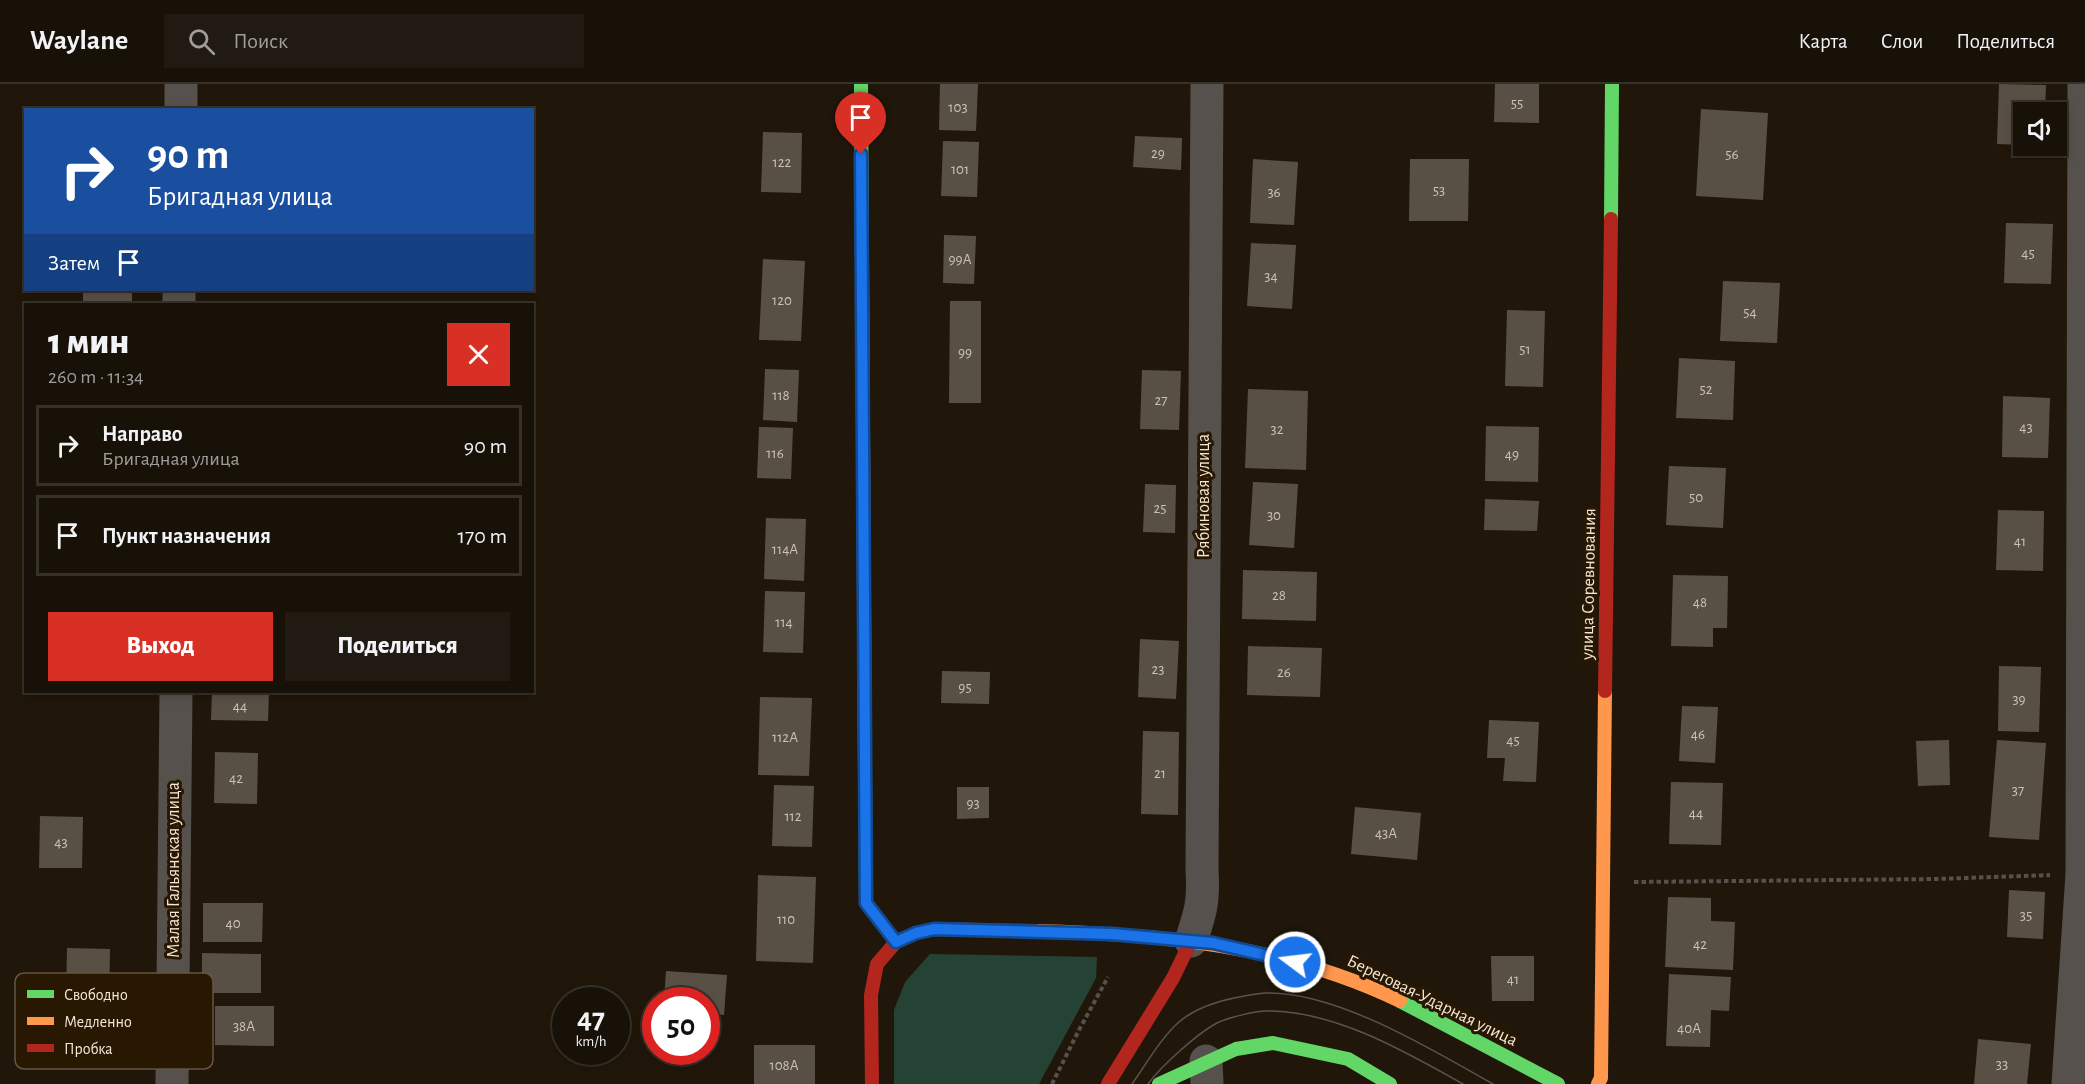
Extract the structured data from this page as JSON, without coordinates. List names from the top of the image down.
{
  "streets": {
    "street": [
      "Рябиновая улица",
      "улица Соревнования",
      "Малая Гальянская улица",
      "Береговая-Ударная улица"
    ]
  },
  "crossings": [
    ["Рябиновая улица", "Береговая-Ударная улица"]
  ],
  "house_numbers": [
    "55",
    "103",
    "29",
    "56",
    "122",
    "101",
    "53",
    "36",
    "45",
    "99А",
    "34",
    "120",
    "54",
    "51",
    "99",
    "52",
    "118",
    "27",
    "43",
    "32",
    "116",
    "49",
    "50",
    "25",
    "30",
    "41",
    "114А",
    "28",
    "48",
    "114",
    "23",
    "26",
    "95",
    "39",
    "44",
    "46",
    "112А",
    "45",
    "21",
    "42",
    "37",
    "93",
    "44",
    "112",
    "43А",
    "43",
    "35",
    "110",
    "40",
    "42",
    "41",
    "38А",
    "40А",
    "33",
    "108А"
  ],
  "legend": ["Свободно", "Медленно", "Пробка"],
  "page": {
    "header": "Waylane",
    "search": "Поиск",
    "nav": ["Карта", "Слои", "Поделиться"],
    "turn": ["90 m", "Бригадная улица"],
    "then": "Затем",
    "heading": ["1 мин", "260 m · 11:34"],
    "list": [
      {
        "name": "Направо",
        "note": "Бригадная улица",
        "value": "90 m"
      },
      {
        "name": "Пункт назначения",
        "value": "170 m"
      }
    ],
    "buttons": ["Выход", "Поделиться"],
    "speed": "47 km/h",
    "limit": "50"
  }
}
